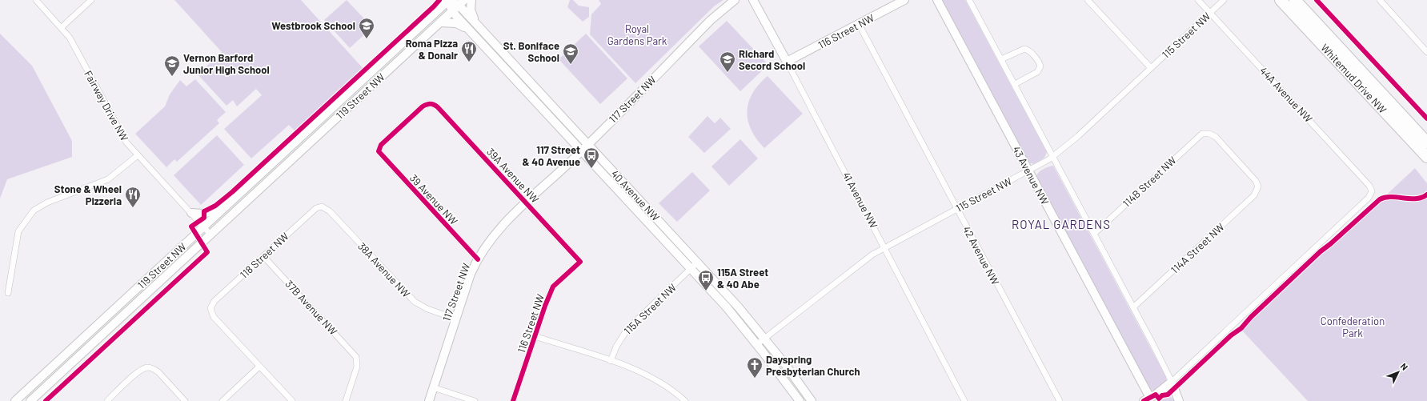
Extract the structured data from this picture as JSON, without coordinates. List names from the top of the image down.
{
  "streets": {
    "highway": ["Whitemud Drive NW"],
    "street": [
      "116 Street NW",
      "115 Street NW",
      "44A Avenue NW",
      "119 Street NW",
      "117 Street NW",
      "Fairway Drive NW",
      "39A Avenue NW",
      "43 Avenue NW",
      "114B Street NW",
      "40 Avenue NW",
      "39 Avenue NW",
      "41 Avenue NW",
      "114A Street NW",
      "118 Street NW",
      "42 Avenue NW",
      "38A Avenue NW",
      "37B Avenue NW",
      "115A Street NW"
    ]
  },
  "crossings": [
    ["116 Street NW", "39A Avenue NW"],
    ["116 Street NW", "41 Avenue NW"],
    ["116 Street NW", "42 Avenue NW"],
    ["115 Street NW", "44A Avenue NW"],
    ["115 Street NW", "43 Avenue NW"],
    ["115 Street NW", "40 Avenue NW"],
    ["115 Street NW", "41 Avenue NW"],
    ["115 Street NW", "42 Avenue NW"],
    ["119 Street NW", "Fairway Drive NW"],
    ["119 Street NW", "40 Avenue NW"],
    ["117 Street NW", "39A Avenue NW"],
    ["117 Street NW", "40 Avenue NW"],
    ["117 Street NW", "39 Avenue NW"],
    ["117 Street NW", "38A Avenue NW"],
    ["39A Avenue NW", "39 Avenue NW"],
    ["114B Street NW", "114A Street NW"],
    ["40 Avenue NW", "115A Street NW"],
    ["118 Street NW", "38A Avenue NW"],
    ["118 Street NW", "37B Avenue NW"]
  ],
  "districts": ["ROYAL GARDENS"],
  "parks": ["Royal Gardens Park", "Confederation Park"],
  "places": {
    "school or university": [
      "Westbrook School",
      "St. Boniface School",
      "Richard Secord School",
      "Vernon Barford Junior High School"
    ],
    "restaurant": ["Roma Pizza & Donair", "Stone & Wheel Pizzeria"],
    "bus stop": ["117 Street & 40 Avenue", "115A Street & 40 Abe"],
    "church": ["Dayspring Presbyterian Church"]
  },
  "north": "top right"
}
